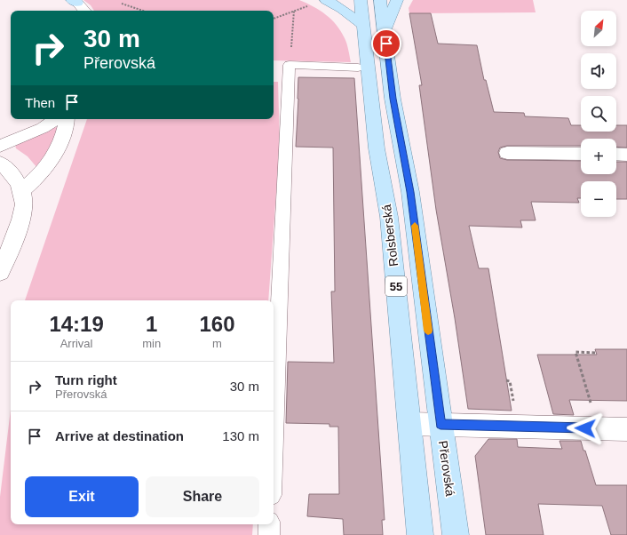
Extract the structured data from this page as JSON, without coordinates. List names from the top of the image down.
{
  "streets": {
    "main road": ["Rolsberská", "55", "Přerovská"]
  },
  "north": "top right",
  "page": {
    "map_buttons": ["+", "−"],
    "turn": ["30 m", "Přerovská"],
    "then": "Then",
    "eta": [
      "14:19",
      "Arrival",
      "1",
      "min",
      "160",
      "m"
    ],
    "list": [
      {
        "name": "Turn right",
        "note": "Přerovská",
        "value": "30 m"
      },
      {
        "name": "Arrive at destination",
        "value": "130 m"
      }
    ],
    "buttons": ["Exit", "Share"]
  }
}
